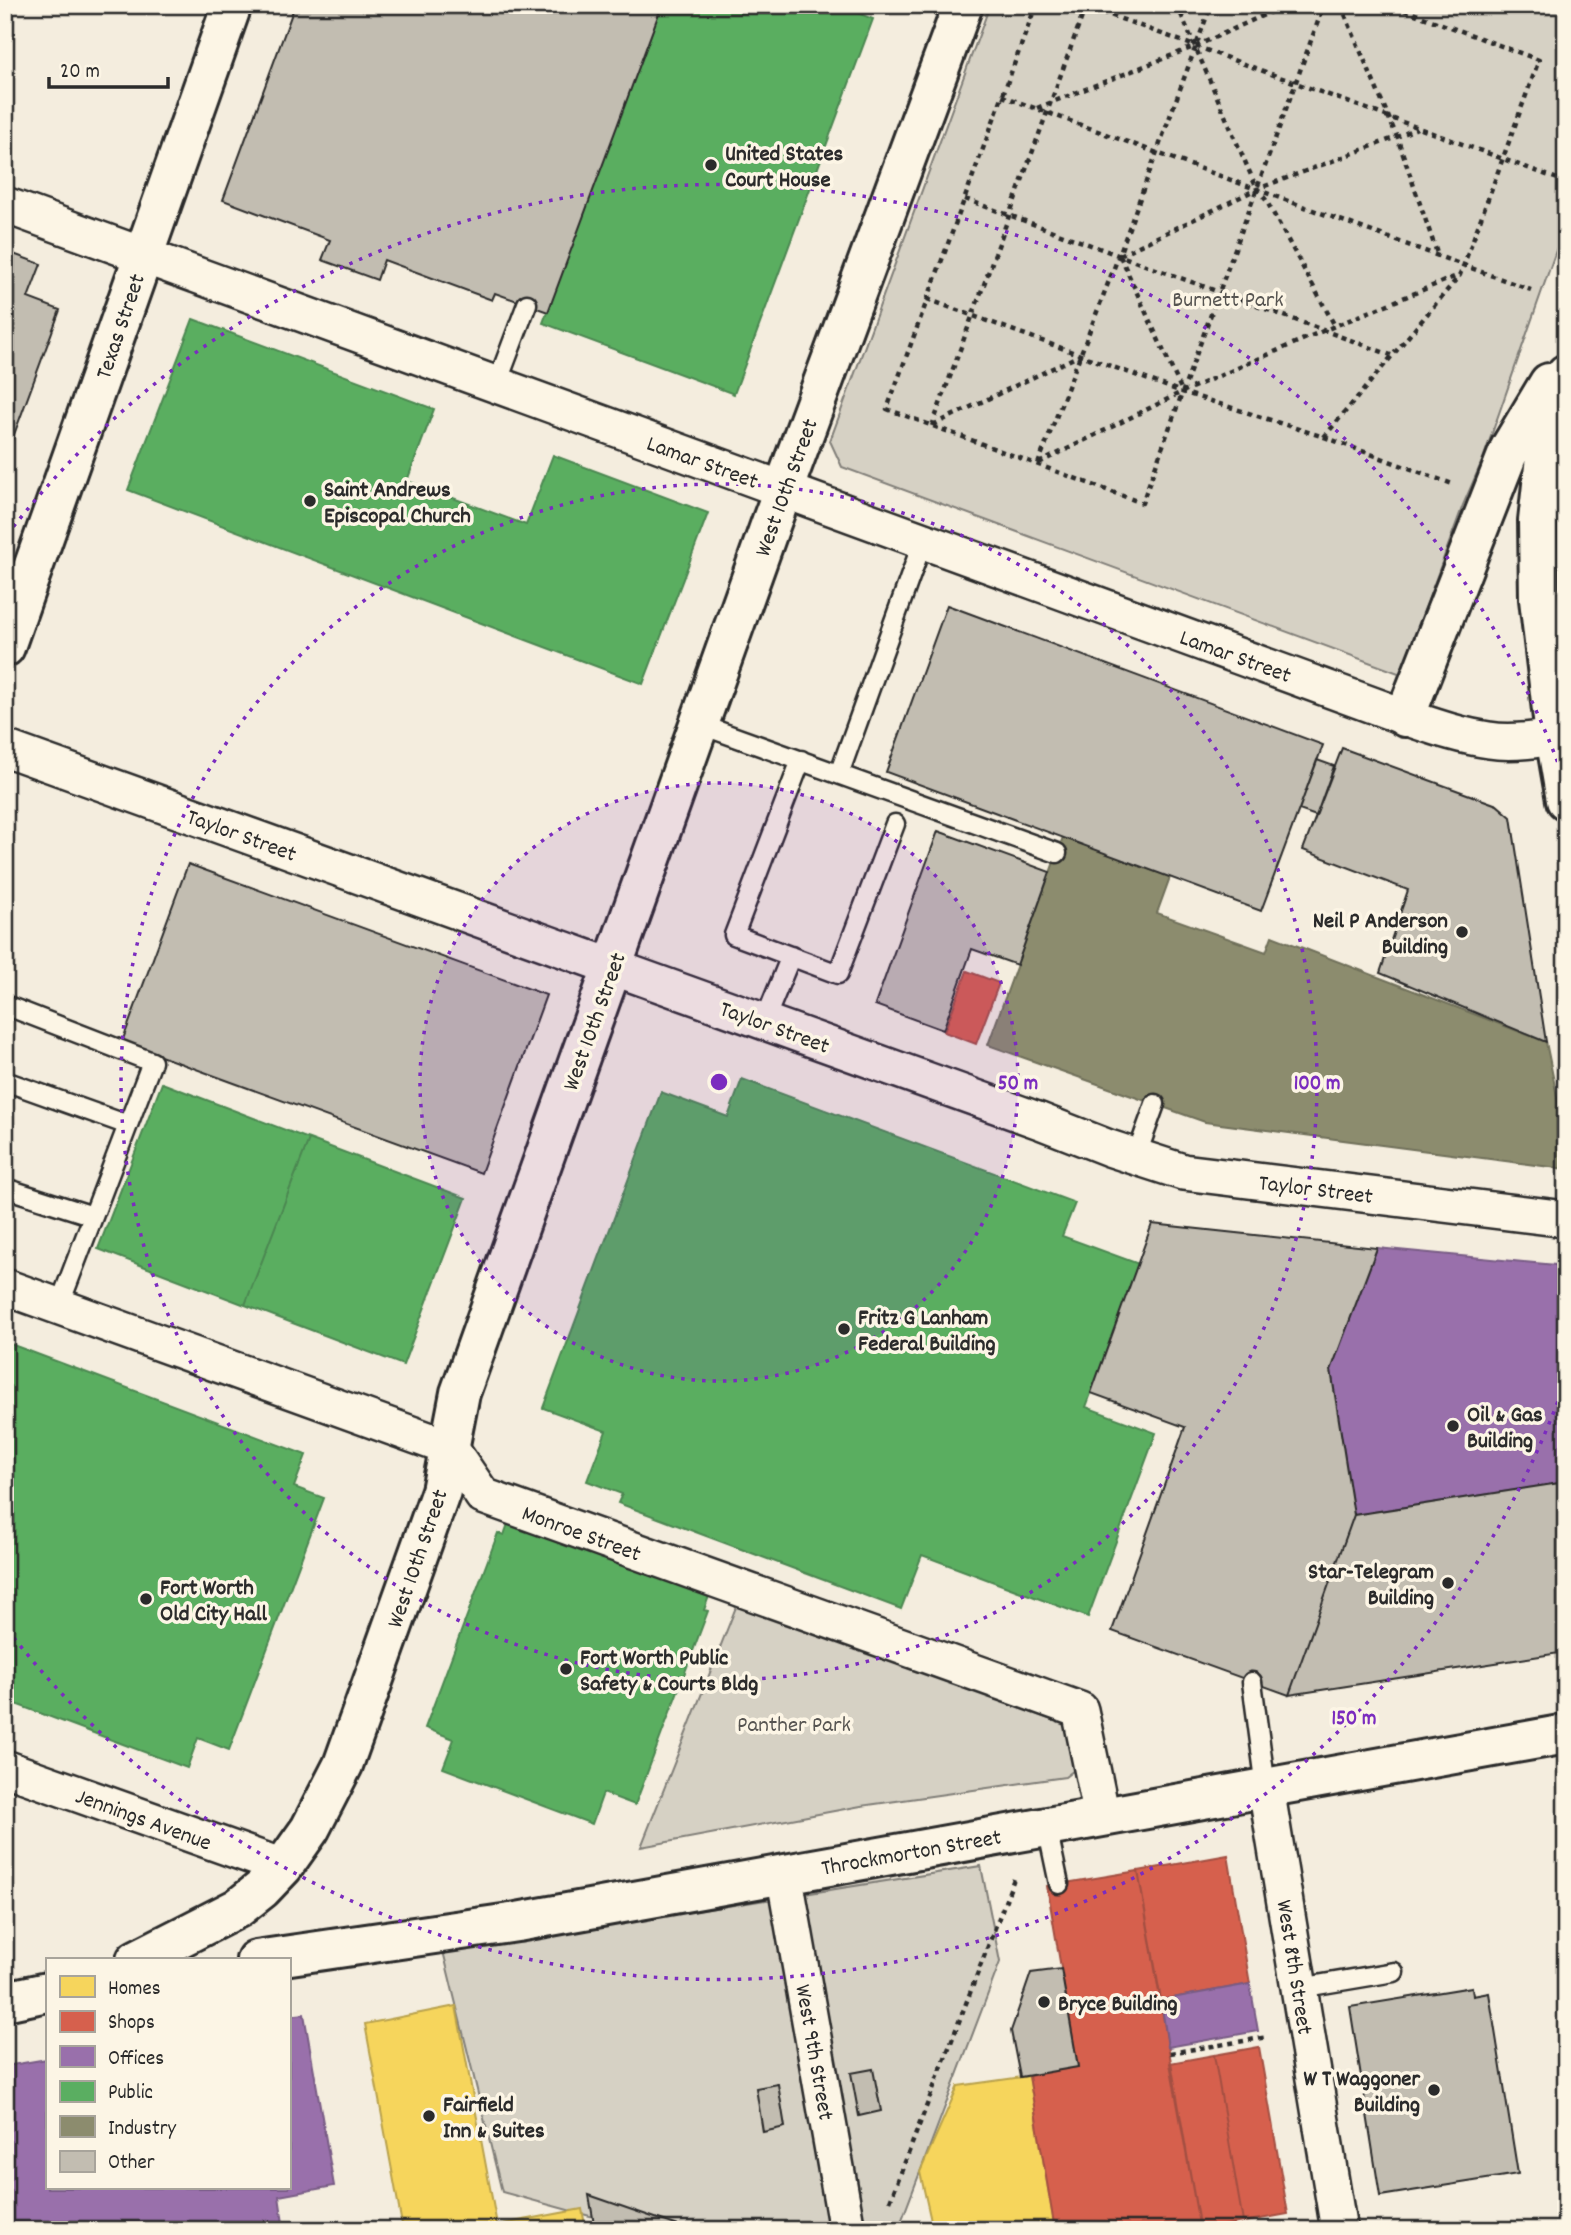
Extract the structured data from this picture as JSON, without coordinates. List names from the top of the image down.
{
  "streets": {
    "street": [
      "Texas Street",
      "Lamar Street",
      "West 10th Street",
      "Taylor Street",
      "Monroe Street",
      "Jennings Avenue",
      "Throckmorton Street",
      "West 8th Street",
      "West 9th Street"
    ]
  },
  "crossings": [
    ["Texas Street", "Lamar Street"],
    ["Lamar Street", "West 10th Street"],
    ["West 10th Street", "Taylor Street"],
    ["West 10th Street", "Monroe Street"],
    ["West 10th Street", "Jennings Avenue"],
    ["Monroe Street", "Throckmorton Street"],
    ["Throckmorton Street", "West 8th Street"],
    ["Throckmorton Street", "West 9th Street"]
  ],
  "parks": ["Burnett Park", "Panther Park"],
  "places": [
    "United States Court House",
    "Saint Andrews Episcopal Church",
    "Neil P Anderson Building",
    "Fritz G Lanham Federal Building",
    "Oil & Gas Building",
    "Star-Telegram Building",
    "Fort Worth Old City Hall",
    "Fort Worth Public Safety & Courts Bldg",
    "Bryce Building",
    "W T Waggoner Building",
    "Fairfield Inn & Suites"
  ],
  "legend": [
    "Homes",
    "Shops",
    "Offices",
    "Public",
    "Industry",
    "Other"
  ],
  "scale_bar": "20 m",
  "rings": ["50 m", "100 m", "150 m"]
}
